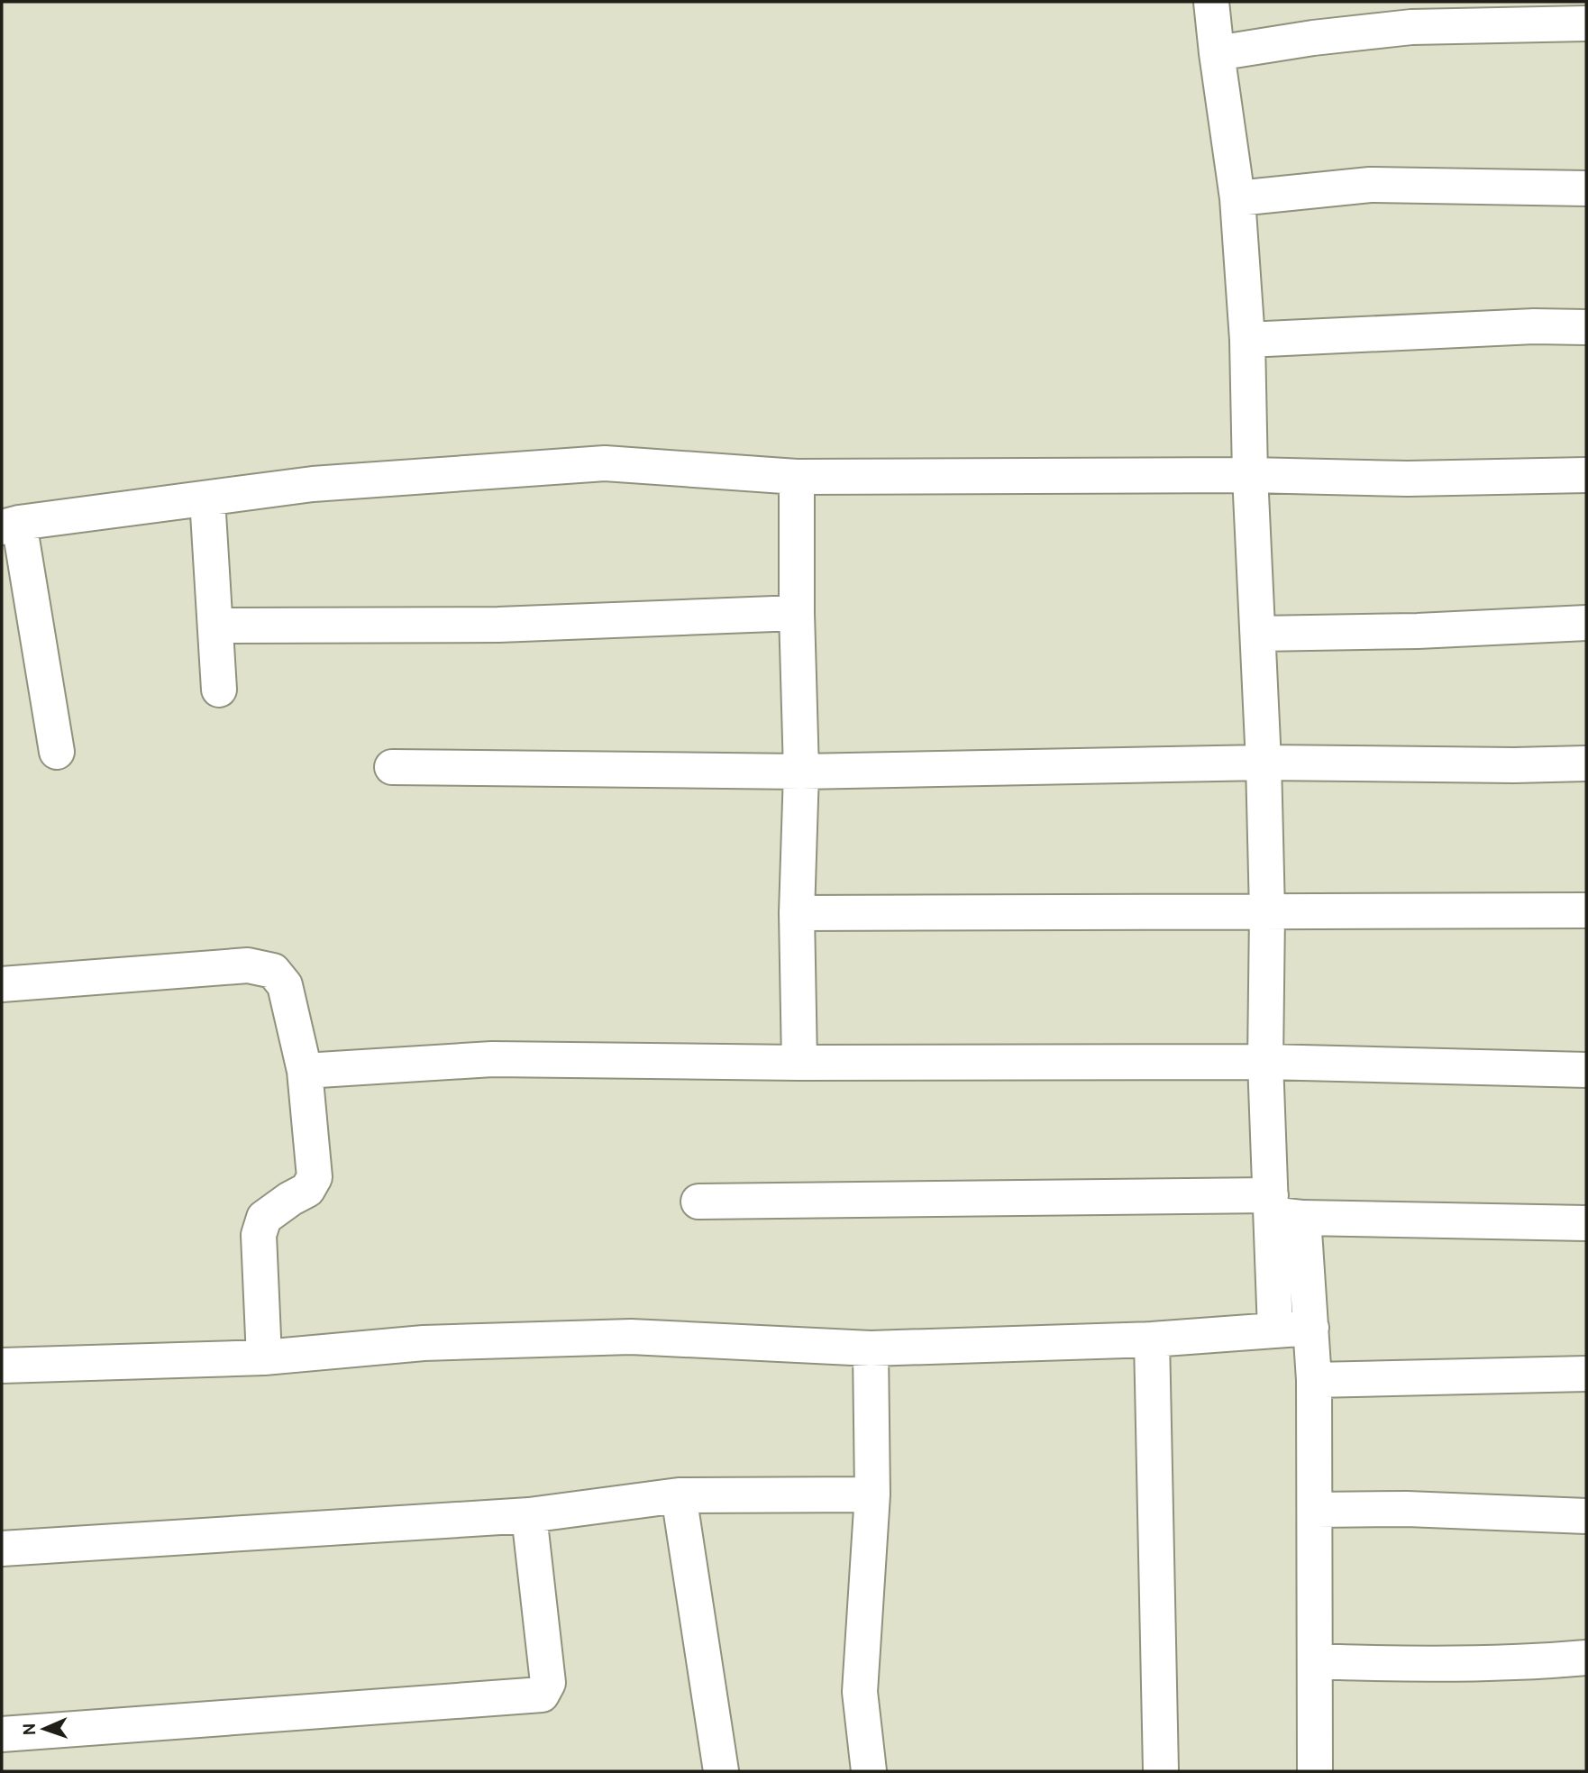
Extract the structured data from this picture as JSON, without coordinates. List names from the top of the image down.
{
  "north": "left"
}
